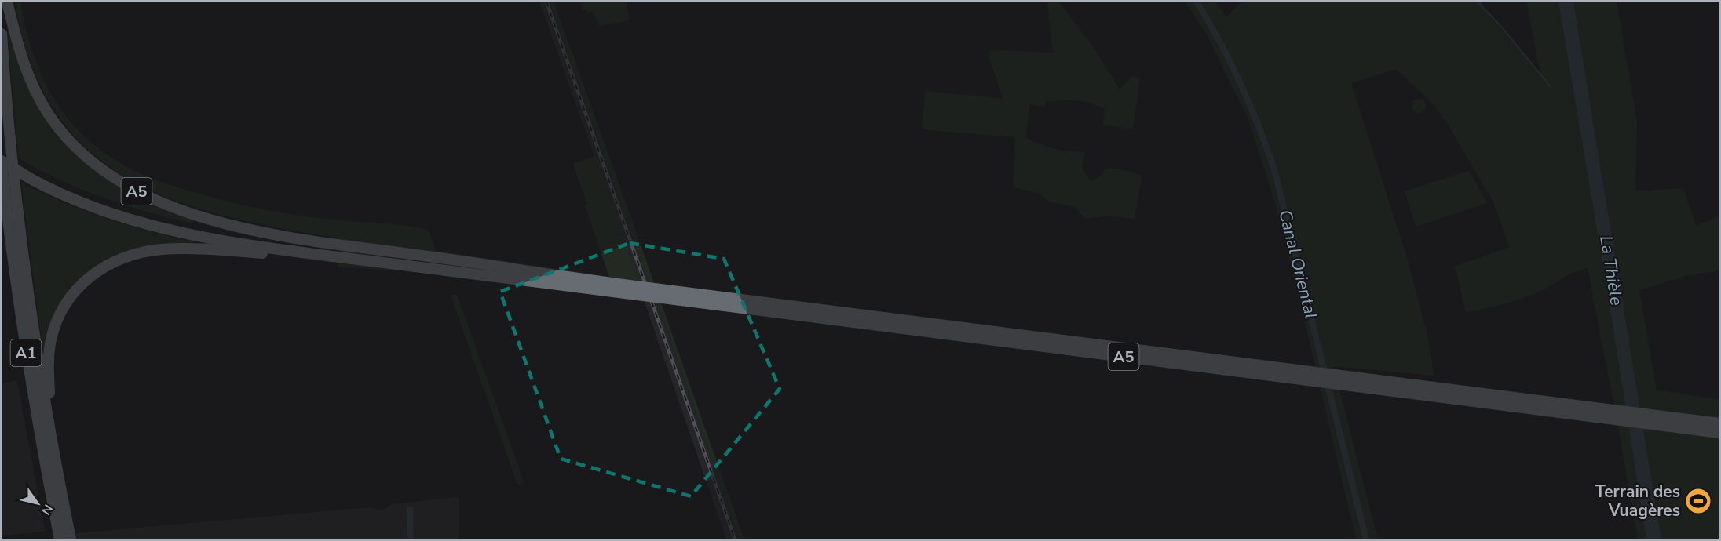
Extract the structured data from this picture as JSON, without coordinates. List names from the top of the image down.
{
  "streets": {
    "highway": ["A5", "A1"]
  },
  "crossings": [
    ["A5", "A1"]
  ],
  "water": ["Canal Oriental", "La Thièle"],
  "places": {
    "sports": ["Terrain des Vuagères"]
  },
  "north": "bottom right"
}
